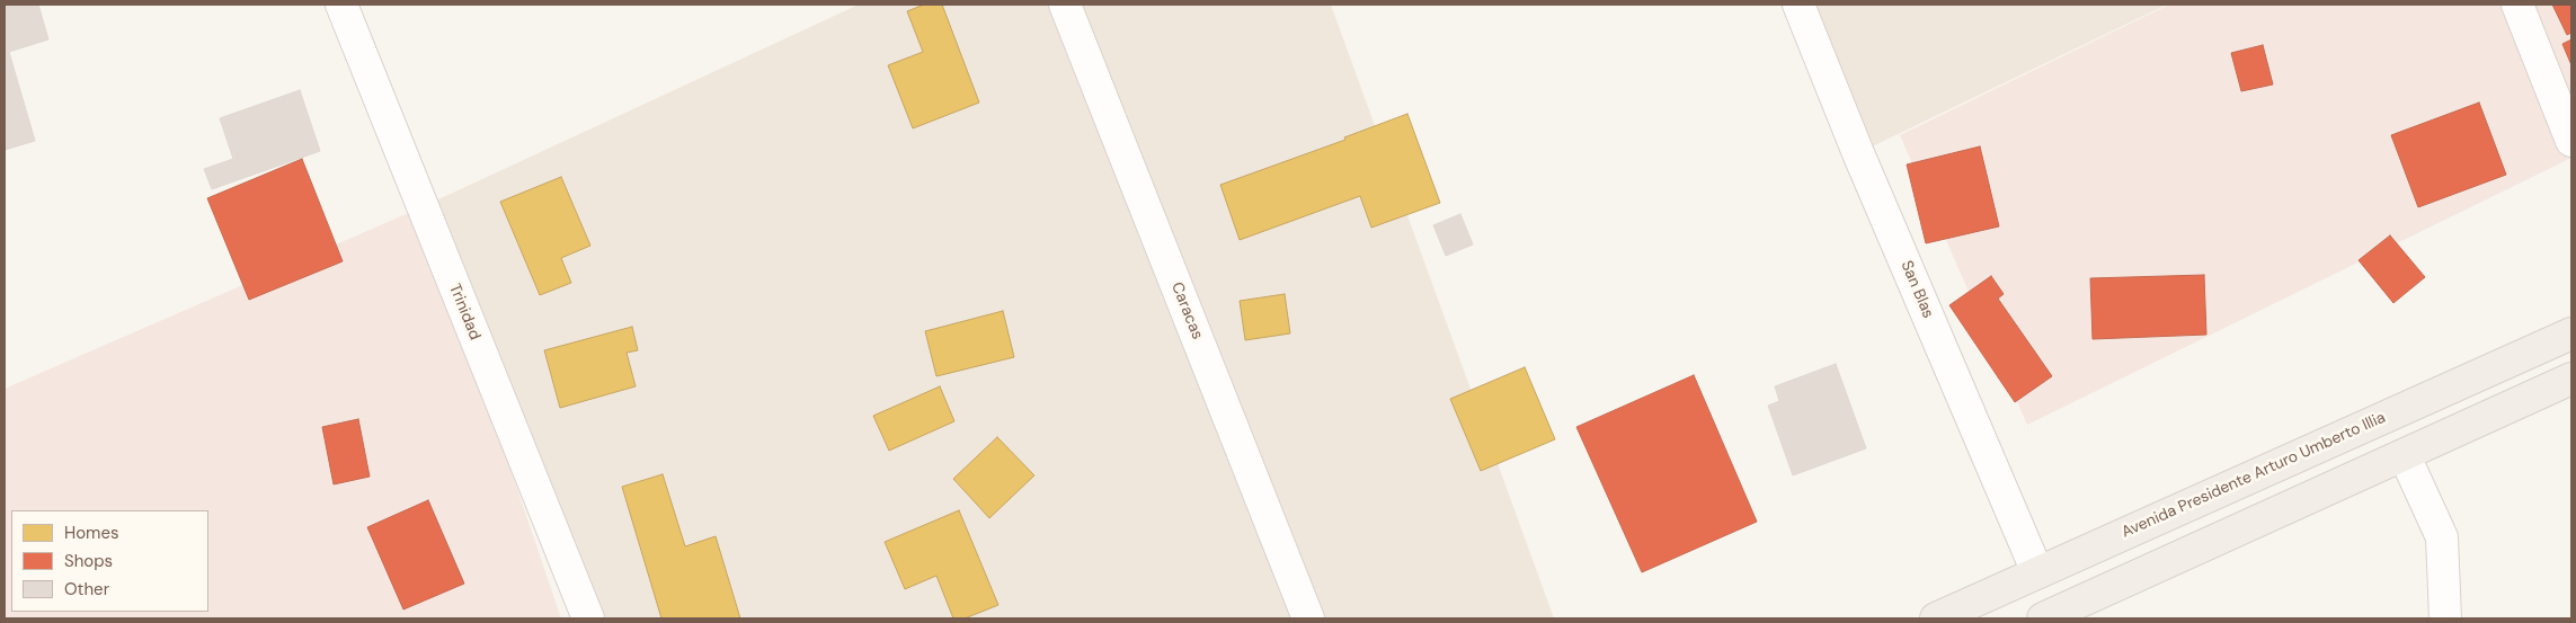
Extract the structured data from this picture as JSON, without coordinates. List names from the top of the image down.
{
  "streets": {
    "main road": ["Avenida Presidente Arturo Umberto Illia"],
    "street": ["San Blas", "Caracas", "Trinidad"]
  },
  "crossings": [
    ["San Blas", "Avenida Presidente Arturo Umberto Illia"]
  ],
  "legend": ["Homes", "Shops", "Other"]
}
